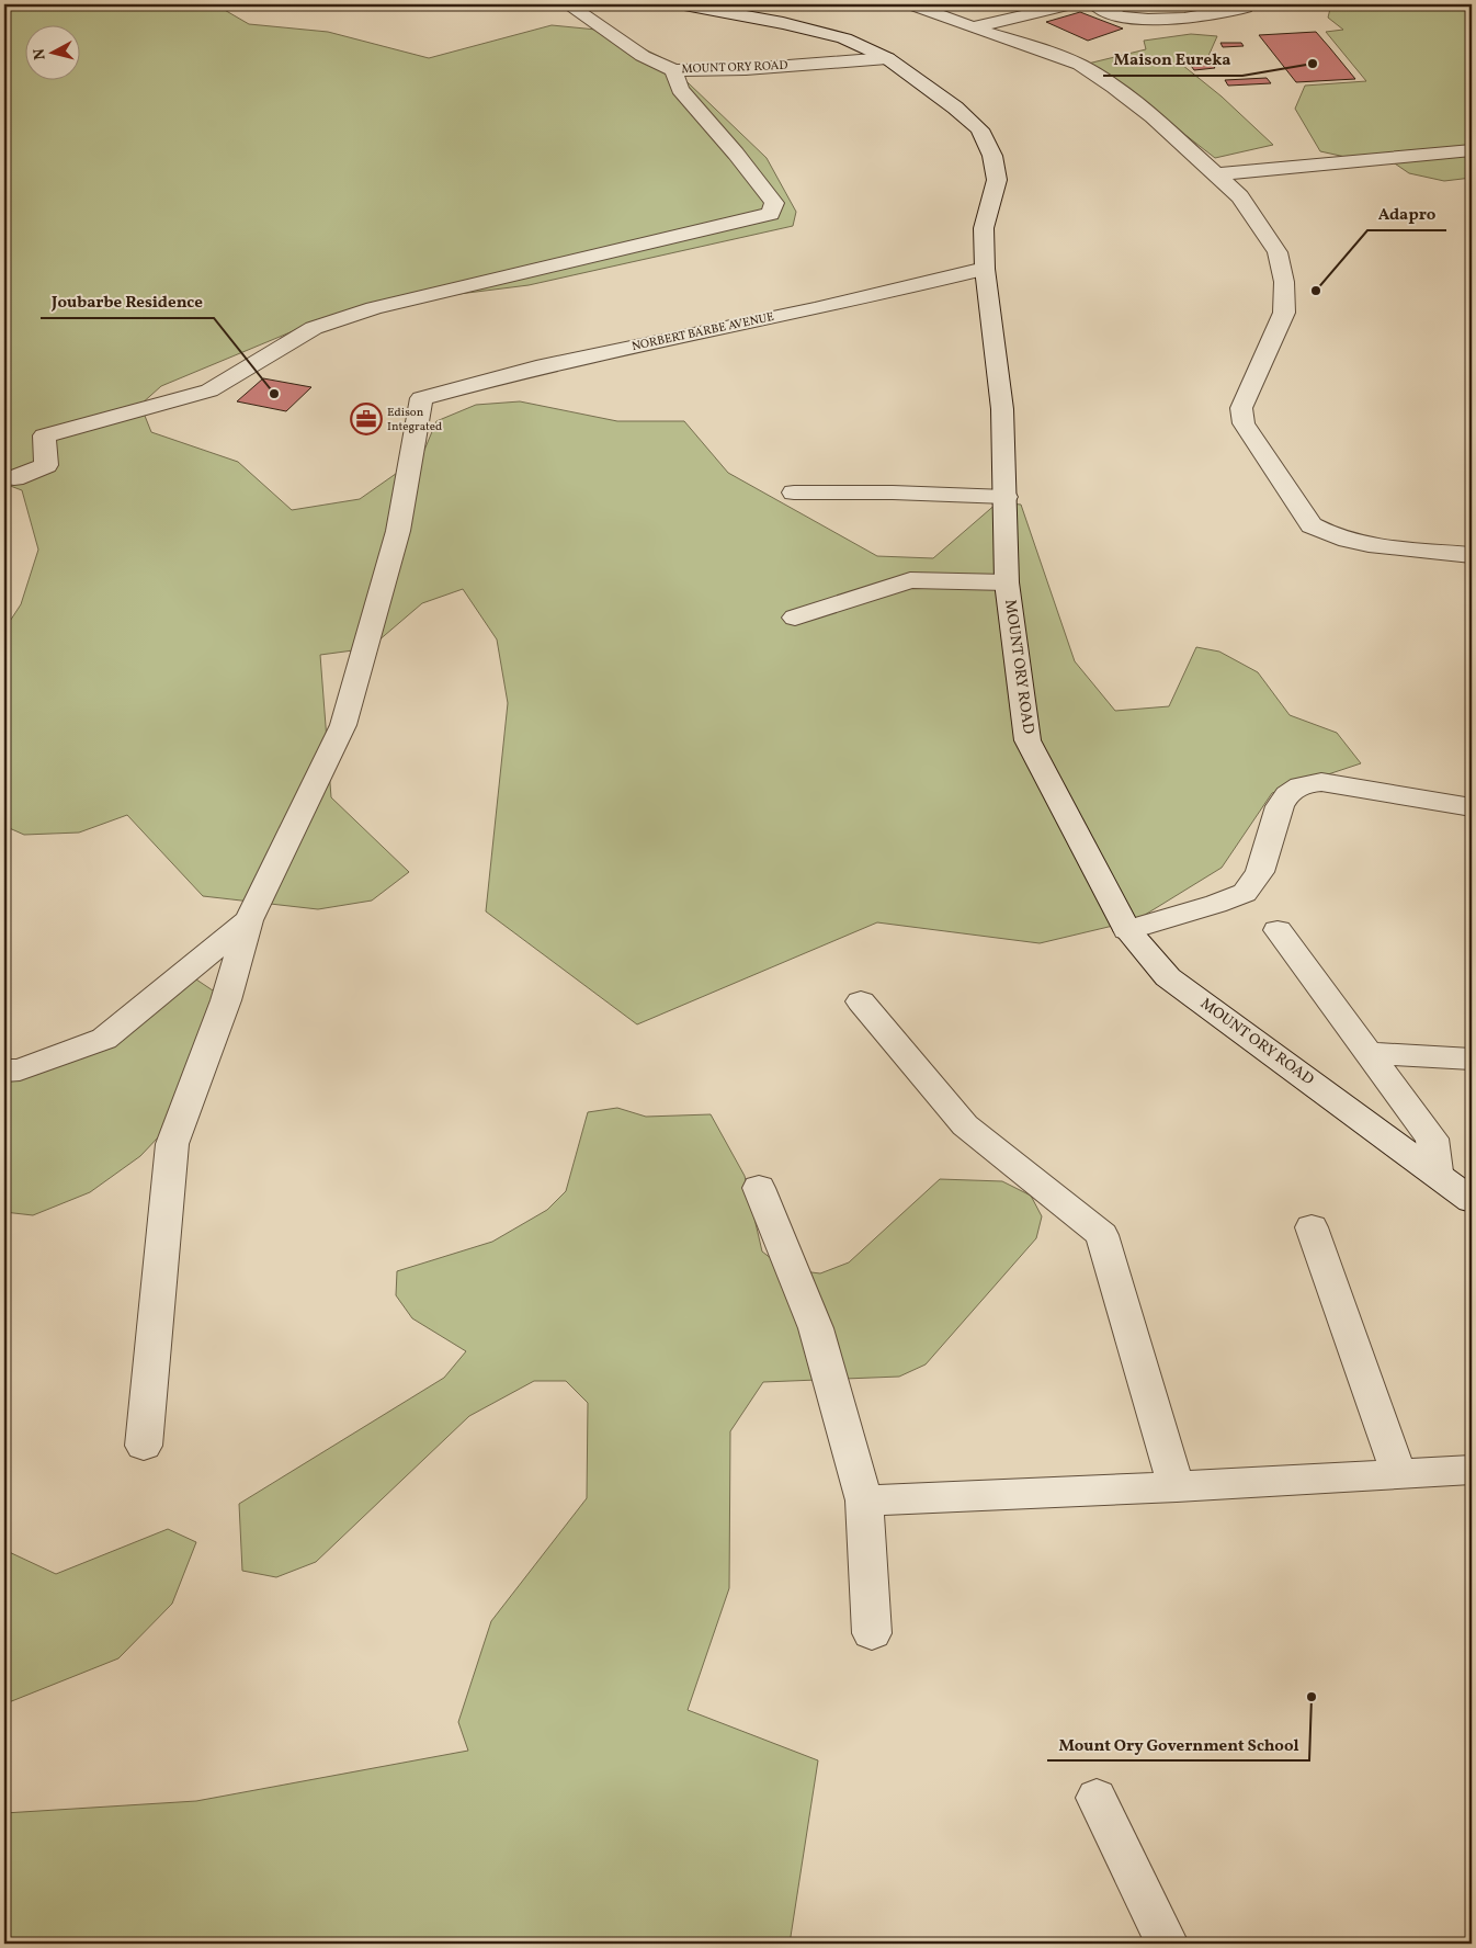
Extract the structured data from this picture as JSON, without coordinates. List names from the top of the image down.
{
  "streets": {
    "street": ["MOUNT ORY ROAD", "NORBERT BARBE AVENUE"]
  },
  "crossings": [
    ["MOUNT ORY ROAD", "NORBERT BARBE AVENUE"]
  ],
  "places": {
    "other": [
      "Maison Eureka",
      "Adapro",
      "Joubarbe Residence",
      "Mount Ory Government School"
    ],
    "office": ["Edison Integrated"]
  },
  "north": "left"
}
